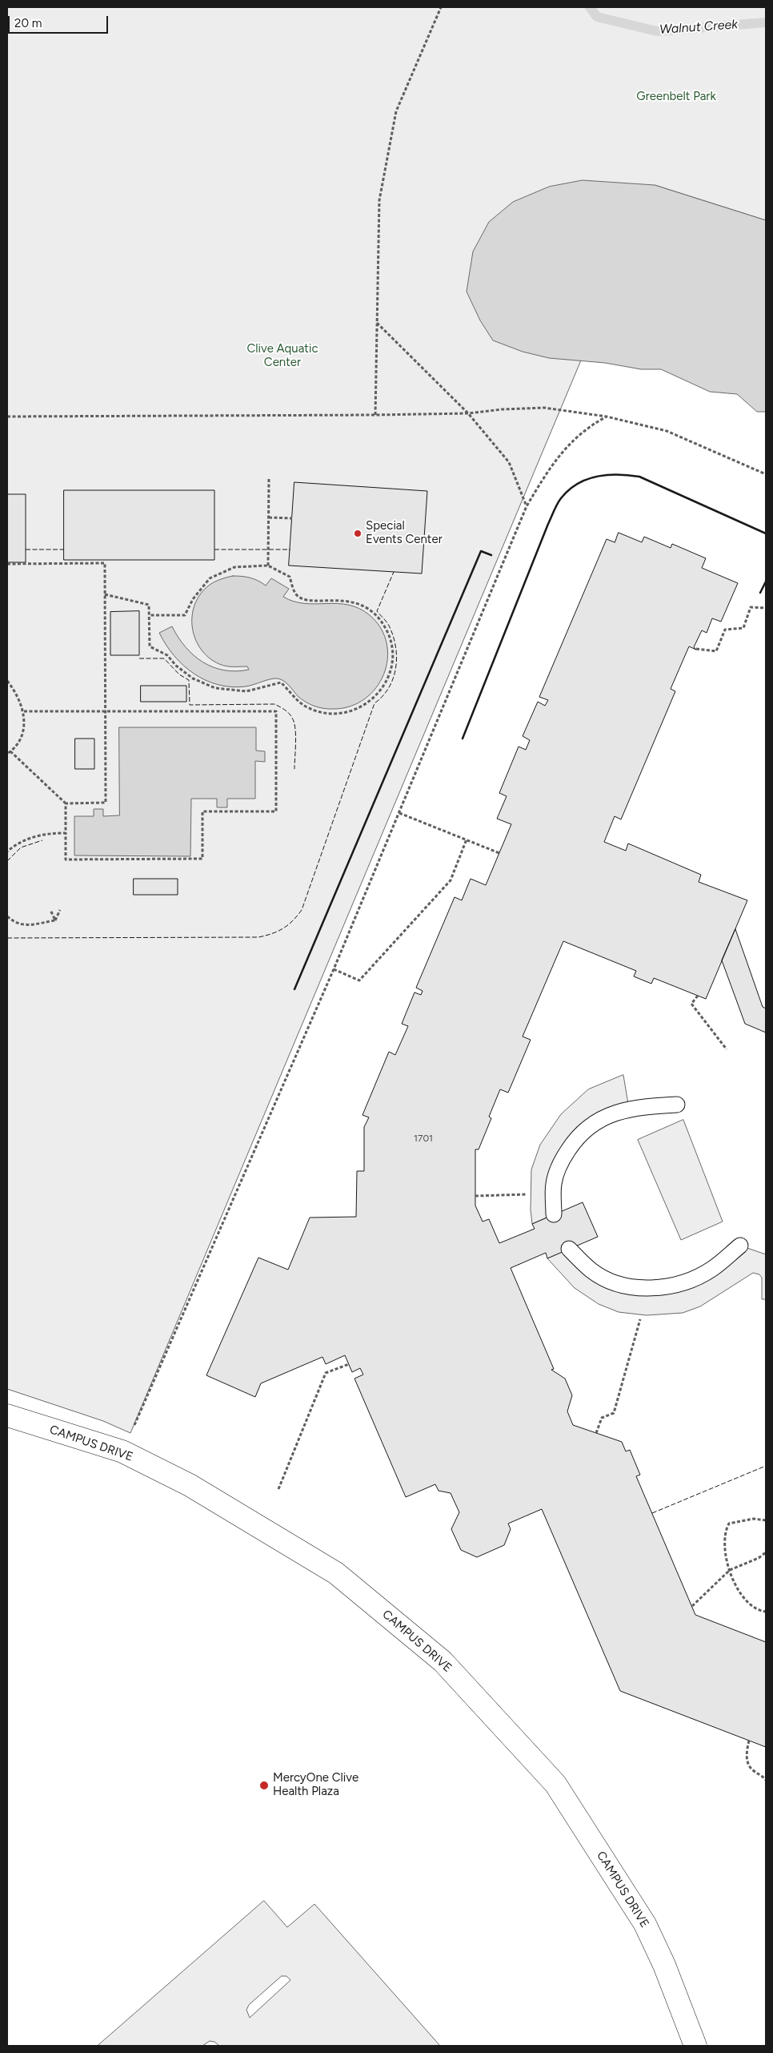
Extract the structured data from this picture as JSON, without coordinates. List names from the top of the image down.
{
  "streets": {
    "street": ["CAMPUS DRIVE"]
  },
  "water": ["Walnut Creek"],
  "parks": ["Greenbelt Park", "Clive Aquatic Center"],
  "places": ["Special Events Center", "MercyOne Clive Health Plaza"],
  "house_numbers": ["1701"],
  "scale_bar": "20 m"
}
